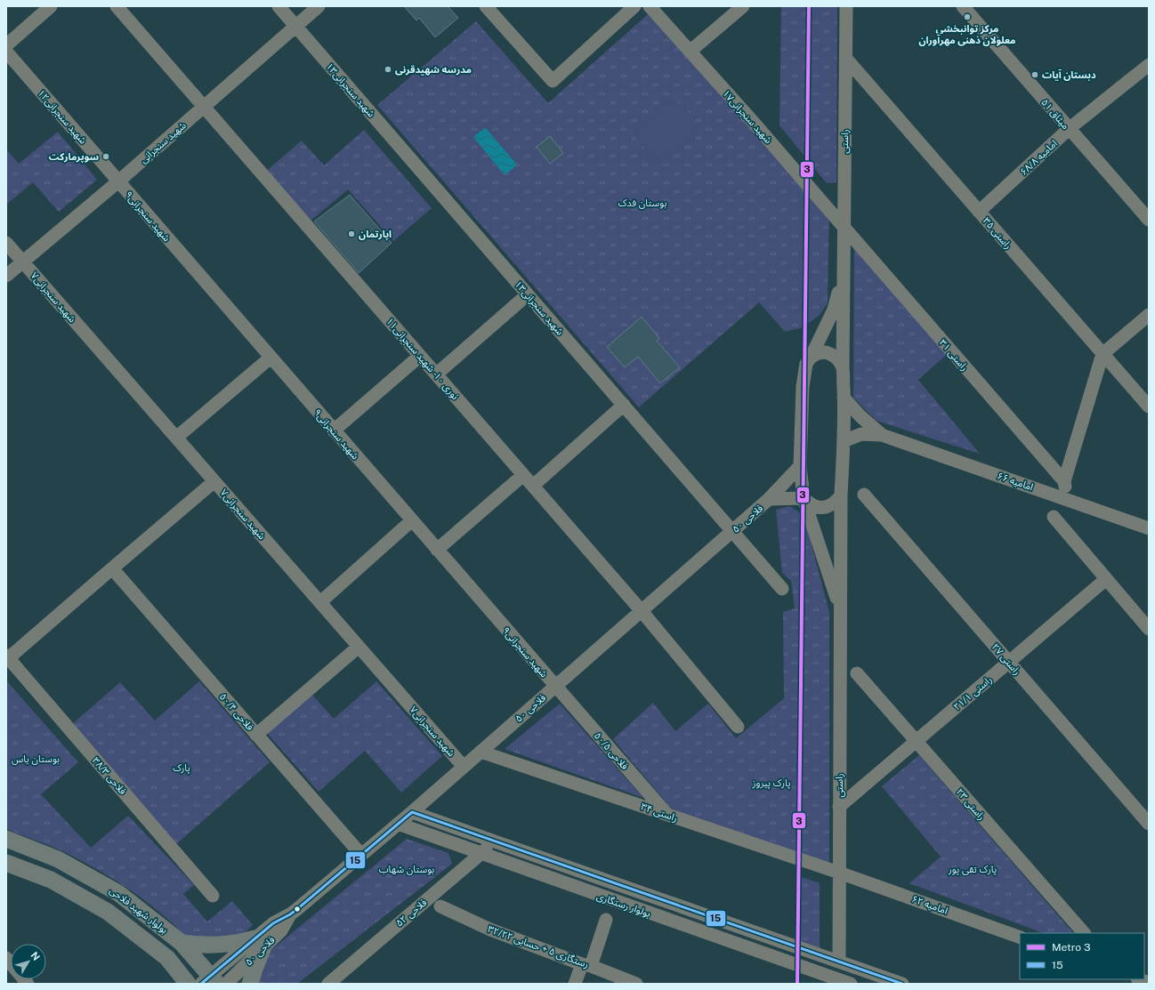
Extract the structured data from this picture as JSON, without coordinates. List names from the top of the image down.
{
  "streets": {
    "main road": ["بولوار شهید فلاحی"],
    "street": [
      "شهید سنجرانی۱۳",
      "میثاق ۵۱",
      "شهید سنجرانی۱۲",
      "شهید سنجرانی۱۷",
      "راستی",
      "شهید سنجرانی",
      "امامیه ۶۸/۸",
      "شهید سنجرانی۹",
      "راستی ۳۵",
      "شهید سنجرانی۷",
      "راستی ۳۱",
      "نوری ۱۰- شهید سنجرانی۱۱",
      "امامیه ۶۶",
      "فلاحی ۵۰",
      "راستی ۲۷",
      "راستی ۲۱/۱",
      "فلاحی ۵۰/۴",
      "فلاحی ۵۰/۵",
      "فلاحی ۳۸/۳",
      "راستی ۲۳",
      "راستی ۳۴",
      "بولوار رستگاری",
      "امامیه ۶۲",
      "فلاحی ۵۲",
      "رستگاری ۵ + حسابی ۳۲/۲۲"
    ]
  },
  "crossings": [
    ["شهید سنجرانی۱۳", "شهید سنجرانی"],
    ["شهید سنجرانی۱۳", "فلاحی ۵۰"],
    ["میثاق ۵۱", "امامیه ۶۸/۸"],
    ["شهید سنجرانی۱۲", "شهید سنجرانی"],
    ["شهید سنجرانی۱۲", "شهید سنجرانی۹"],
    ["شهید سنجرانی۱۷", "راستی"],
    ["شهید سنجرانی۱۷", "راستی ۳۱"],
    ["راستی", "راستی ۳۵"],
    ["راستی", "راستی ۳۱"],
    ["راستی", "فلاحی ۵۰"],
    ["راستی", "راستی ۲۱/۱"],
    ["راستی", "راستی ۳۴"],
    ["راستی", "بولوار رستگاری"],
    ["راستی", "امامیه ۶۲"],
    ["شهید سنجرانی", "شهید سنجرانی۹"],
    ["شهید سنجرانی", "شهید سنجرانی۷"],
    ["شهید سنجرانی", "نوری ۱۰- شهید سنجرانی۱۱"],
    ["امامیه ۶۸/۸", "راستی ۳۵"],
    ["شهید سنجرانی۹", "فلاحی ۵۰"],
    ["شهید سنجرانی۹", "فلاحی ۵۰/۵"],
    ["شهید سنجرانی۷", "فلاحی ۵۰"],
    ["نوری ۱۰- شهید سنجرانی۱۱", "فلاحی ۵۰"],
    ["فلاحی ۵۰", "فلاحی ۵۰/۴"],
    ["فلاحی ۵۰", "فلاحی ۵۰/۵"],
    ["فلاحی ۵۰", "راستی ۳۴"],
    ["فلاحی ۵۰", "بولوار رستگاری"],
    ["فلاحی ۵۰", "بولوار شهید فلاحی"],
    ["راستی ۲۷", "راستی ۲۱/۱"],
    ["راستی ۲۱/۱", "راستی ۲۳"],
    ["فلاحی ۵۰/۵", "راستی ۳۴"],
    ["راستی ۳۴", "امامیه ۶۲"],
    ["بولوار رستگاری", "فلاحی ۵۲"]
  ],
  "parks": [
    "بوستان فدک",
    "بوستان یاس",
    "پارک",
    "پارک پیروز",
    "بوستان شهاب",
    "پارک تقی پور"
  ],
  "places": [
    "مرکز توانبخشی معلولان ذهنی مهرآوران",
    "مدرسه شهیدقرنی",
    "دبستان آیات",
    "سوپرمارکت",
    "اپارتمان"
  ],
  "lines": ["metro line 3", "transit line 15"],
  "legend": ["Metro 3", "15"],
  "north": "top right"
}
